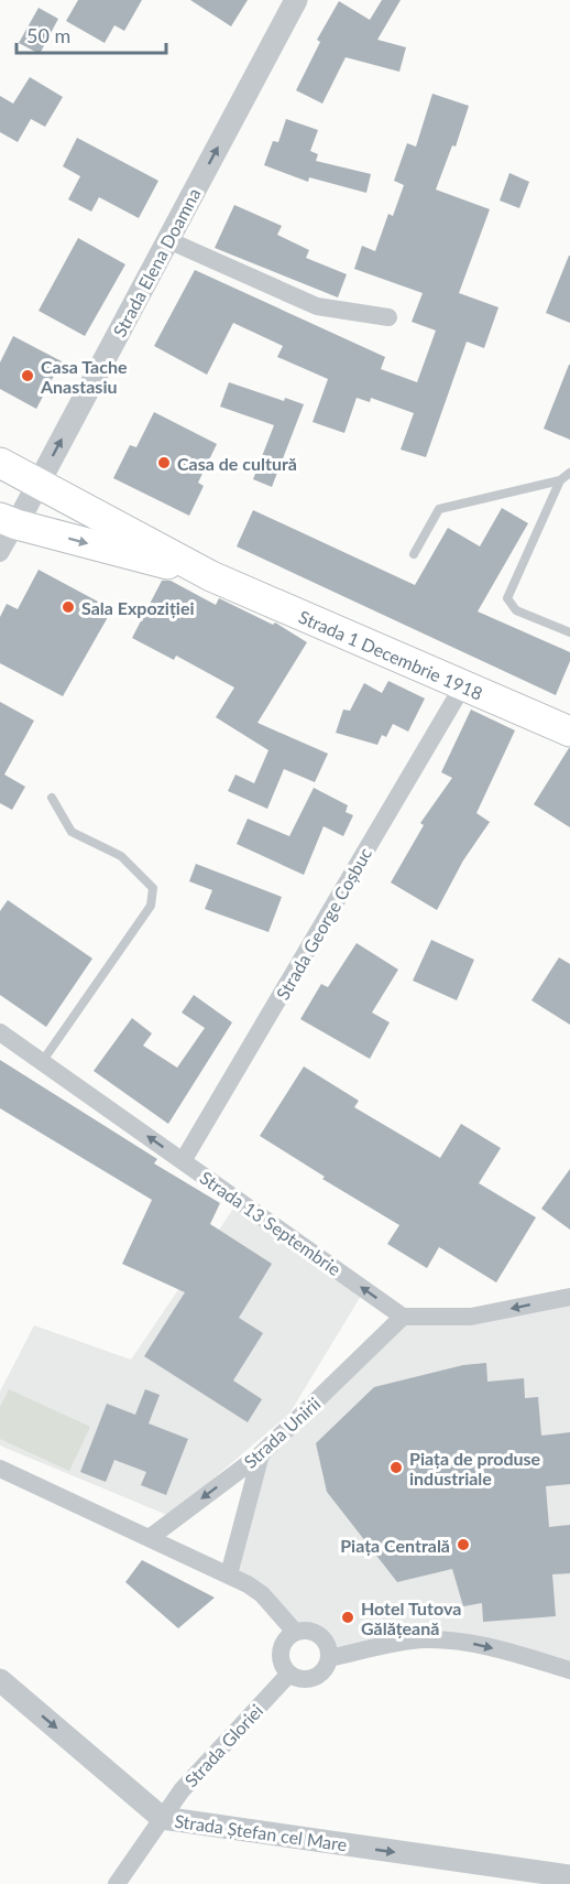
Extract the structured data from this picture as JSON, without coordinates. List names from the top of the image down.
{
  "streets": {
    "main road": ["Strada 1 Decembrie 1918"],
    "street": [
      "Strada Elena Doamna",
      "Strada George Coșbuc",
      "Strada 13 Septembrie",
      "Strada Unirii",
      "Strada Gloriei",
      "Strada Ștefan cel Mare"
    ]
  },
  "crossings": [
    ["Strada Elena Doamna", "Strada 1 Decembrie 1918"],
    ["Strada 1 Decembrie 1918", "Strada George Coșbuc"],
    ["Strada George Coșbuc", "Strada 13 Septembrie"],
    ["Strada 13 Septembrie", "Strada Unirii"],
    ["Strada Gloriei", "Strada Ștefan cel Mare"]
  ],
  "one_way": [
    "Strada Elena Doamna",
    "Strada 13 Septembrie",
    "Strada Unirii",
    "Strada Ștefan cel Mare"
  ],
  "places": [
    "Casa Tache Anastasiu",
    "Casa de cultură",
    "Sala Expoziției",
    "Piața de produse industriale",
    "Piața Centrală",
    "Hotel Tutova Gălățeană"
  ],
  "scale_bar": "50 m"
}
